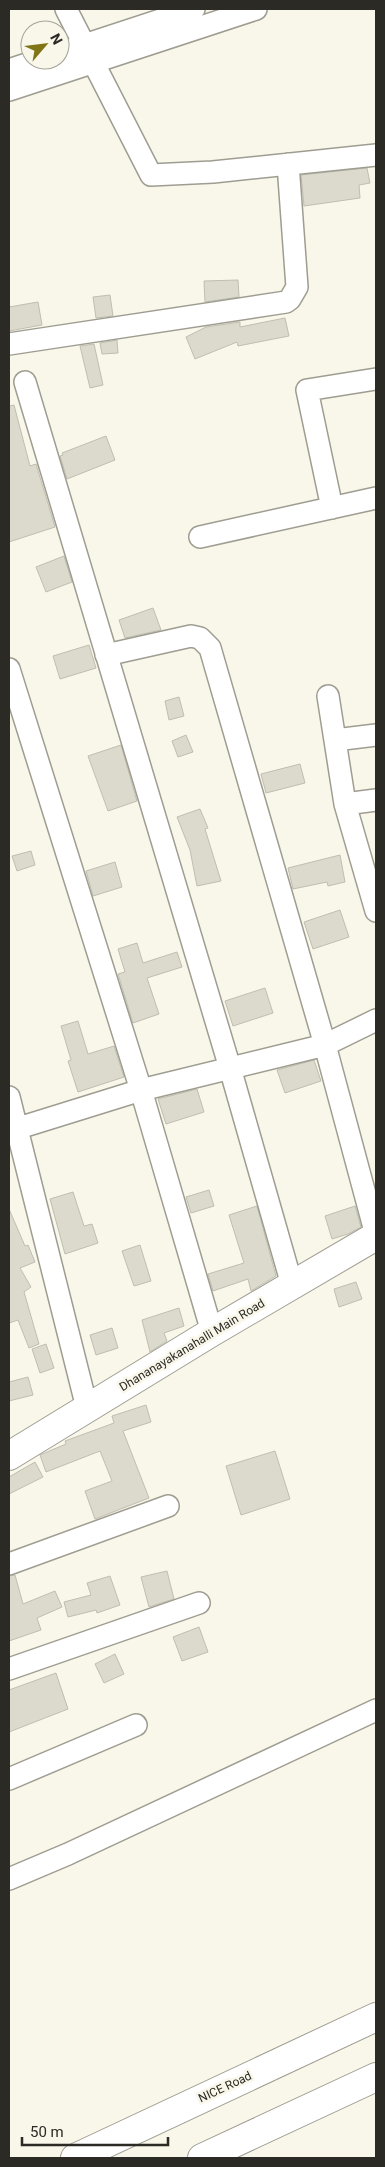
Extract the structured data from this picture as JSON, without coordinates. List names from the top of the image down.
{
  "streets": {
    "main road": ["Dhananayakanahalli Main Road", "NICE Road"]
  },
  "scale_bar": "50 m",
  "north": "top right"
}
